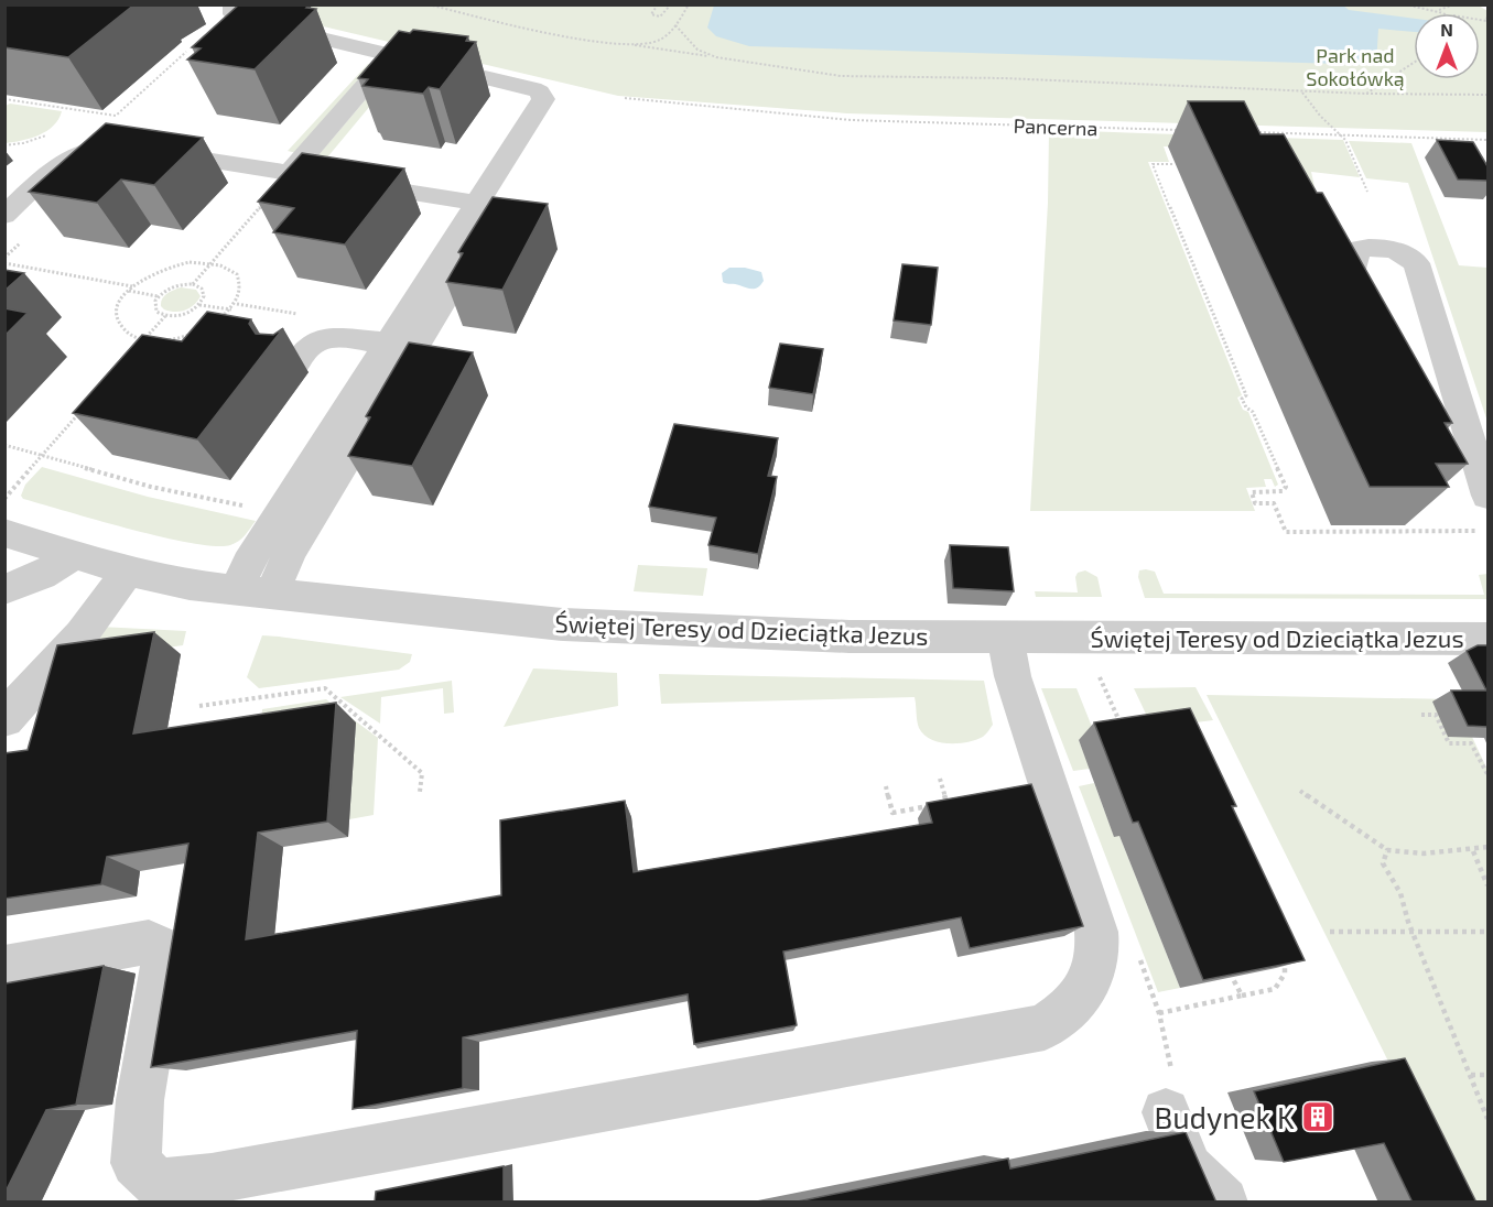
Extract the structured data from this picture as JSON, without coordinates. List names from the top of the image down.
{
  "streets": {
    "street": ["Świętej Teresy od Dzieciątka Jezus"],
    "path": ["Pancerna"]
  },
  "parks": ["Park nad Sokołówką"],
  "places": {
    "building": ["Budynek K"]
  },
  "north": "top"
}
